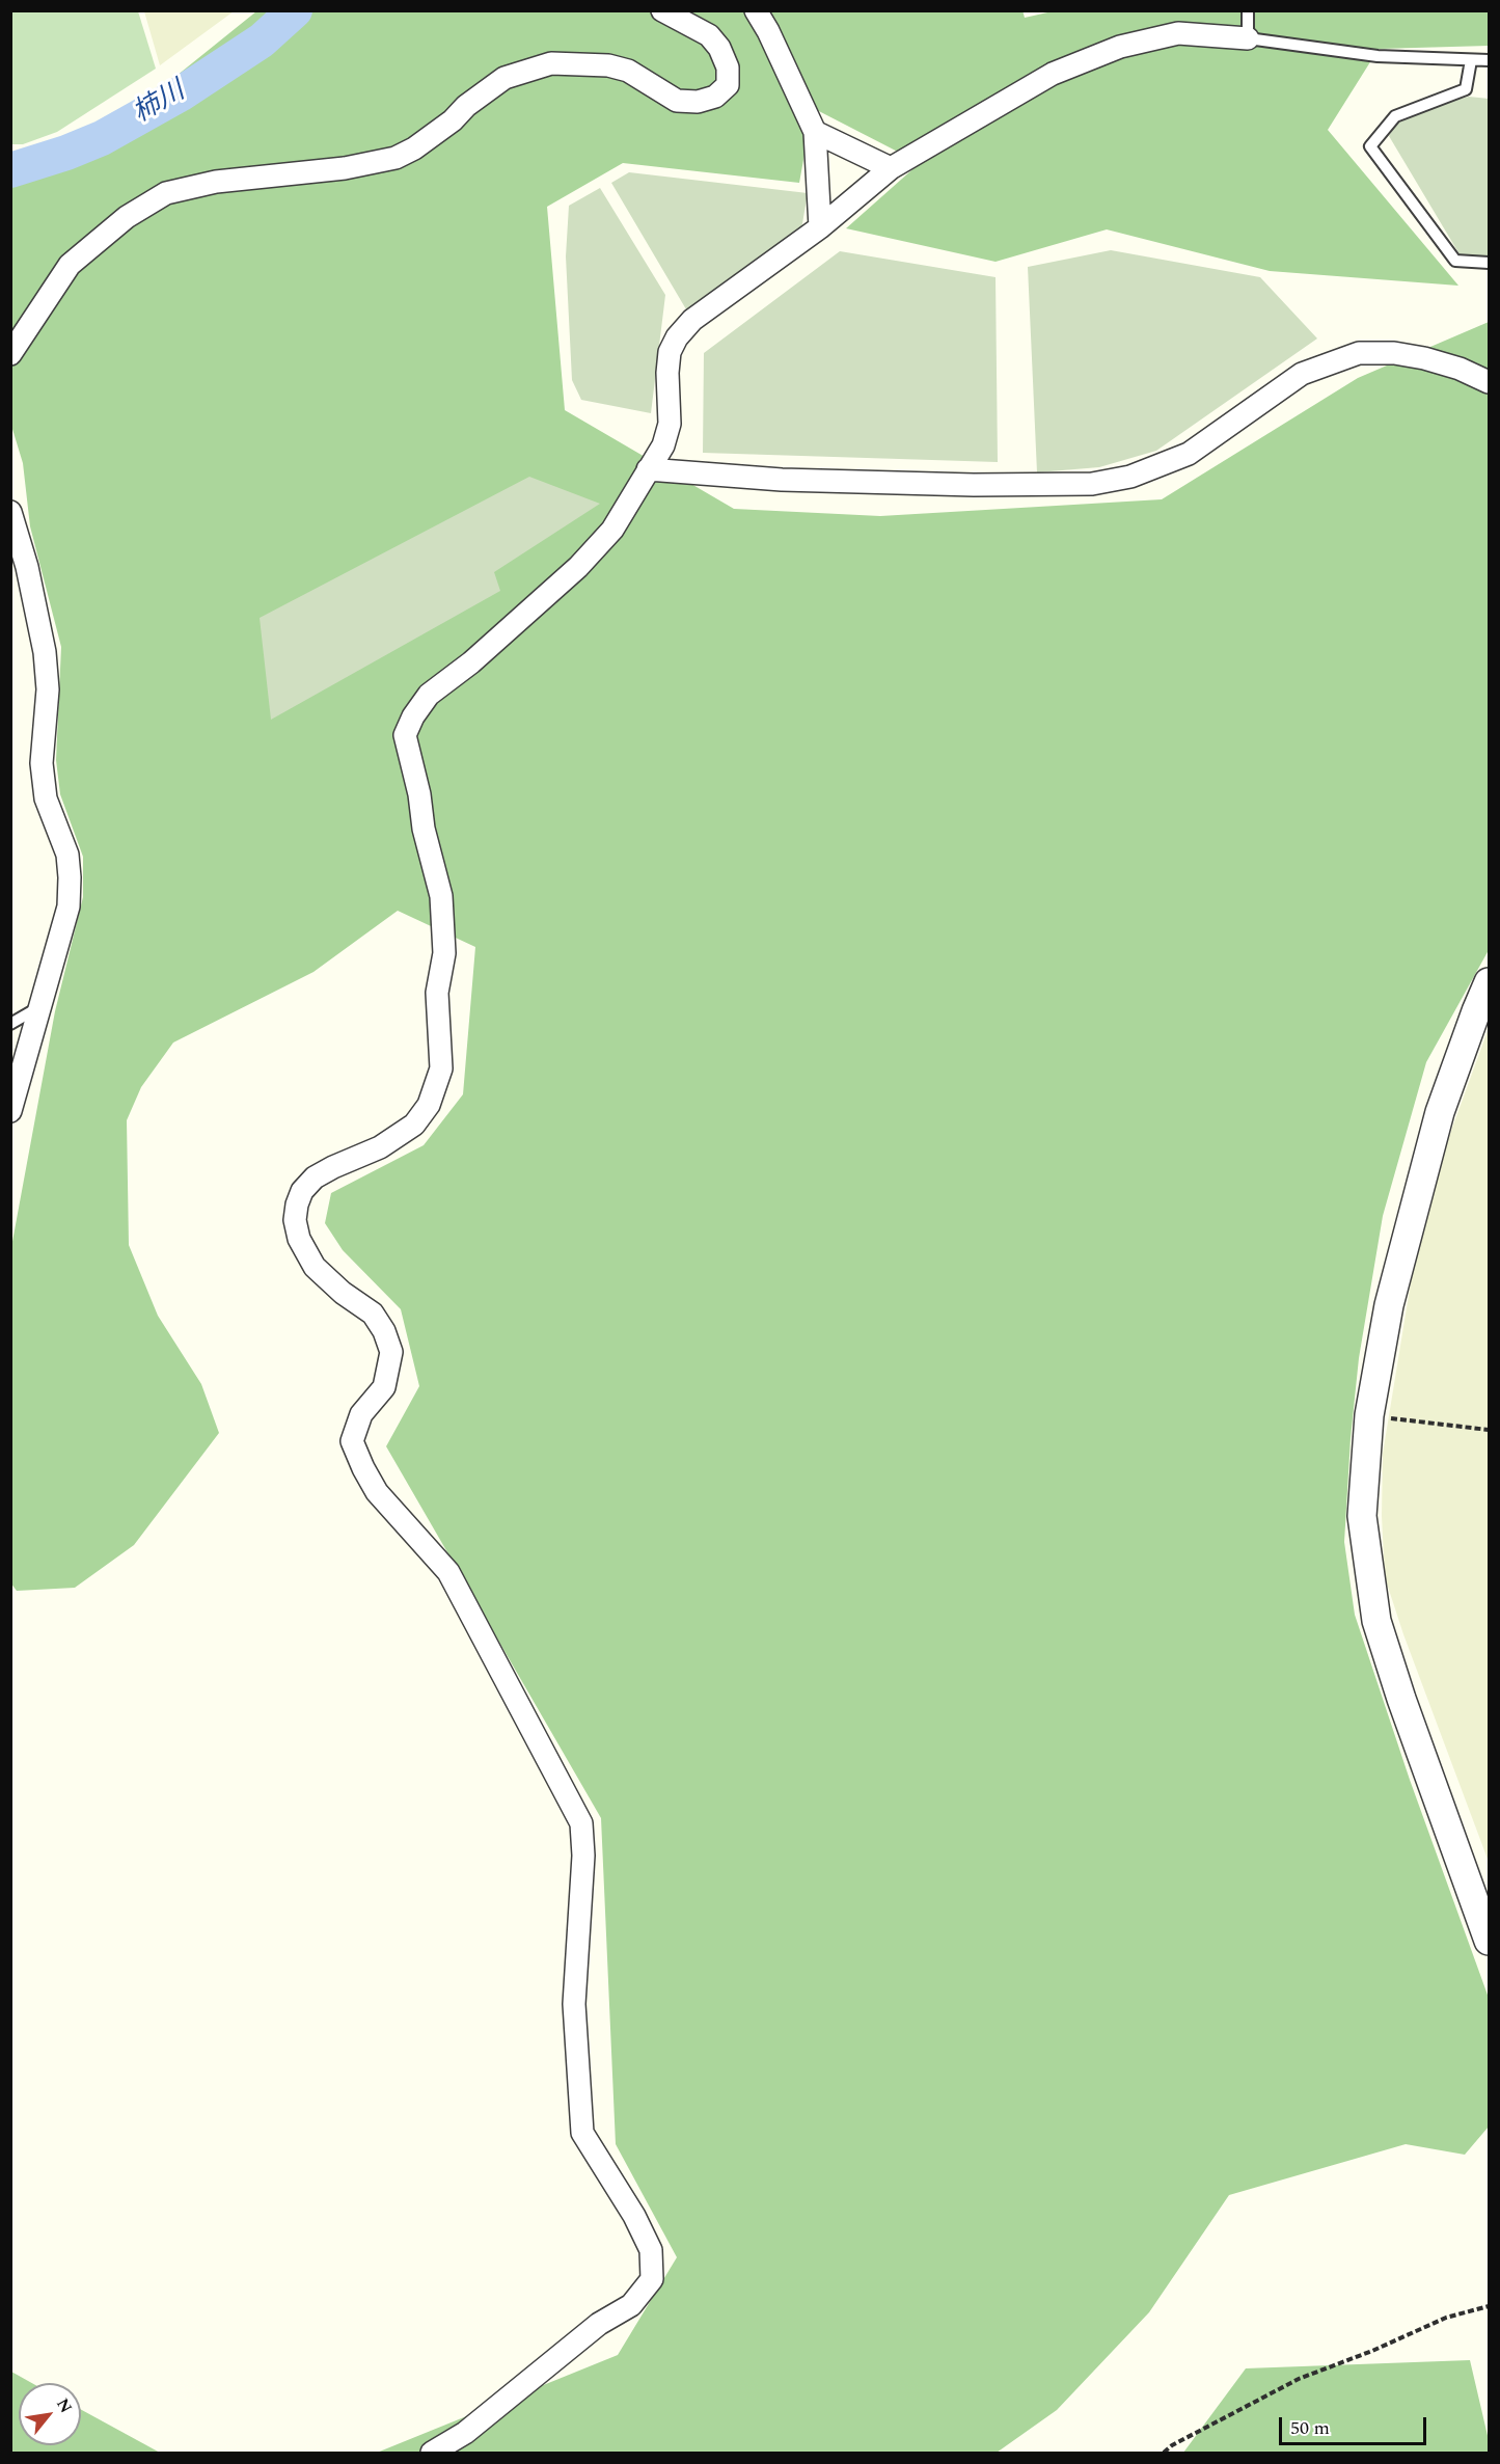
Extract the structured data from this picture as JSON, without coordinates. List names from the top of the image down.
{
  "water": ["柿川"],
  "scale_bar": "50 m",
  "north": "top right"
}
